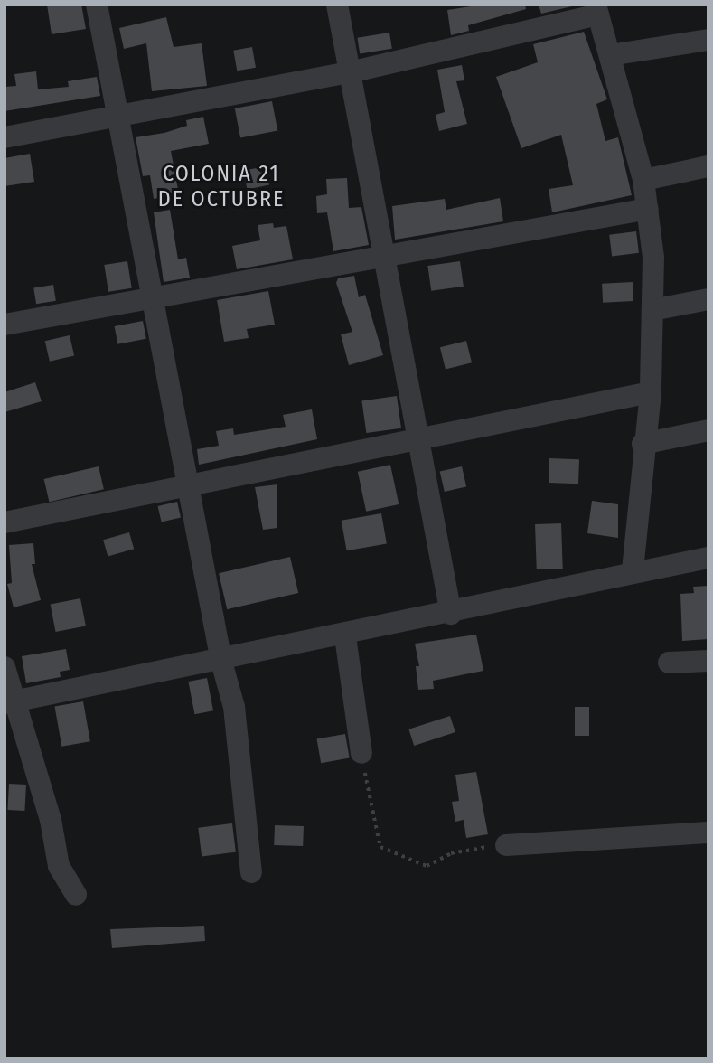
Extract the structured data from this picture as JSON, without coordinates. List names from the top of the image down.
{
  "districts": ["COLONIA 21 DE OCTUBRE"]
}
